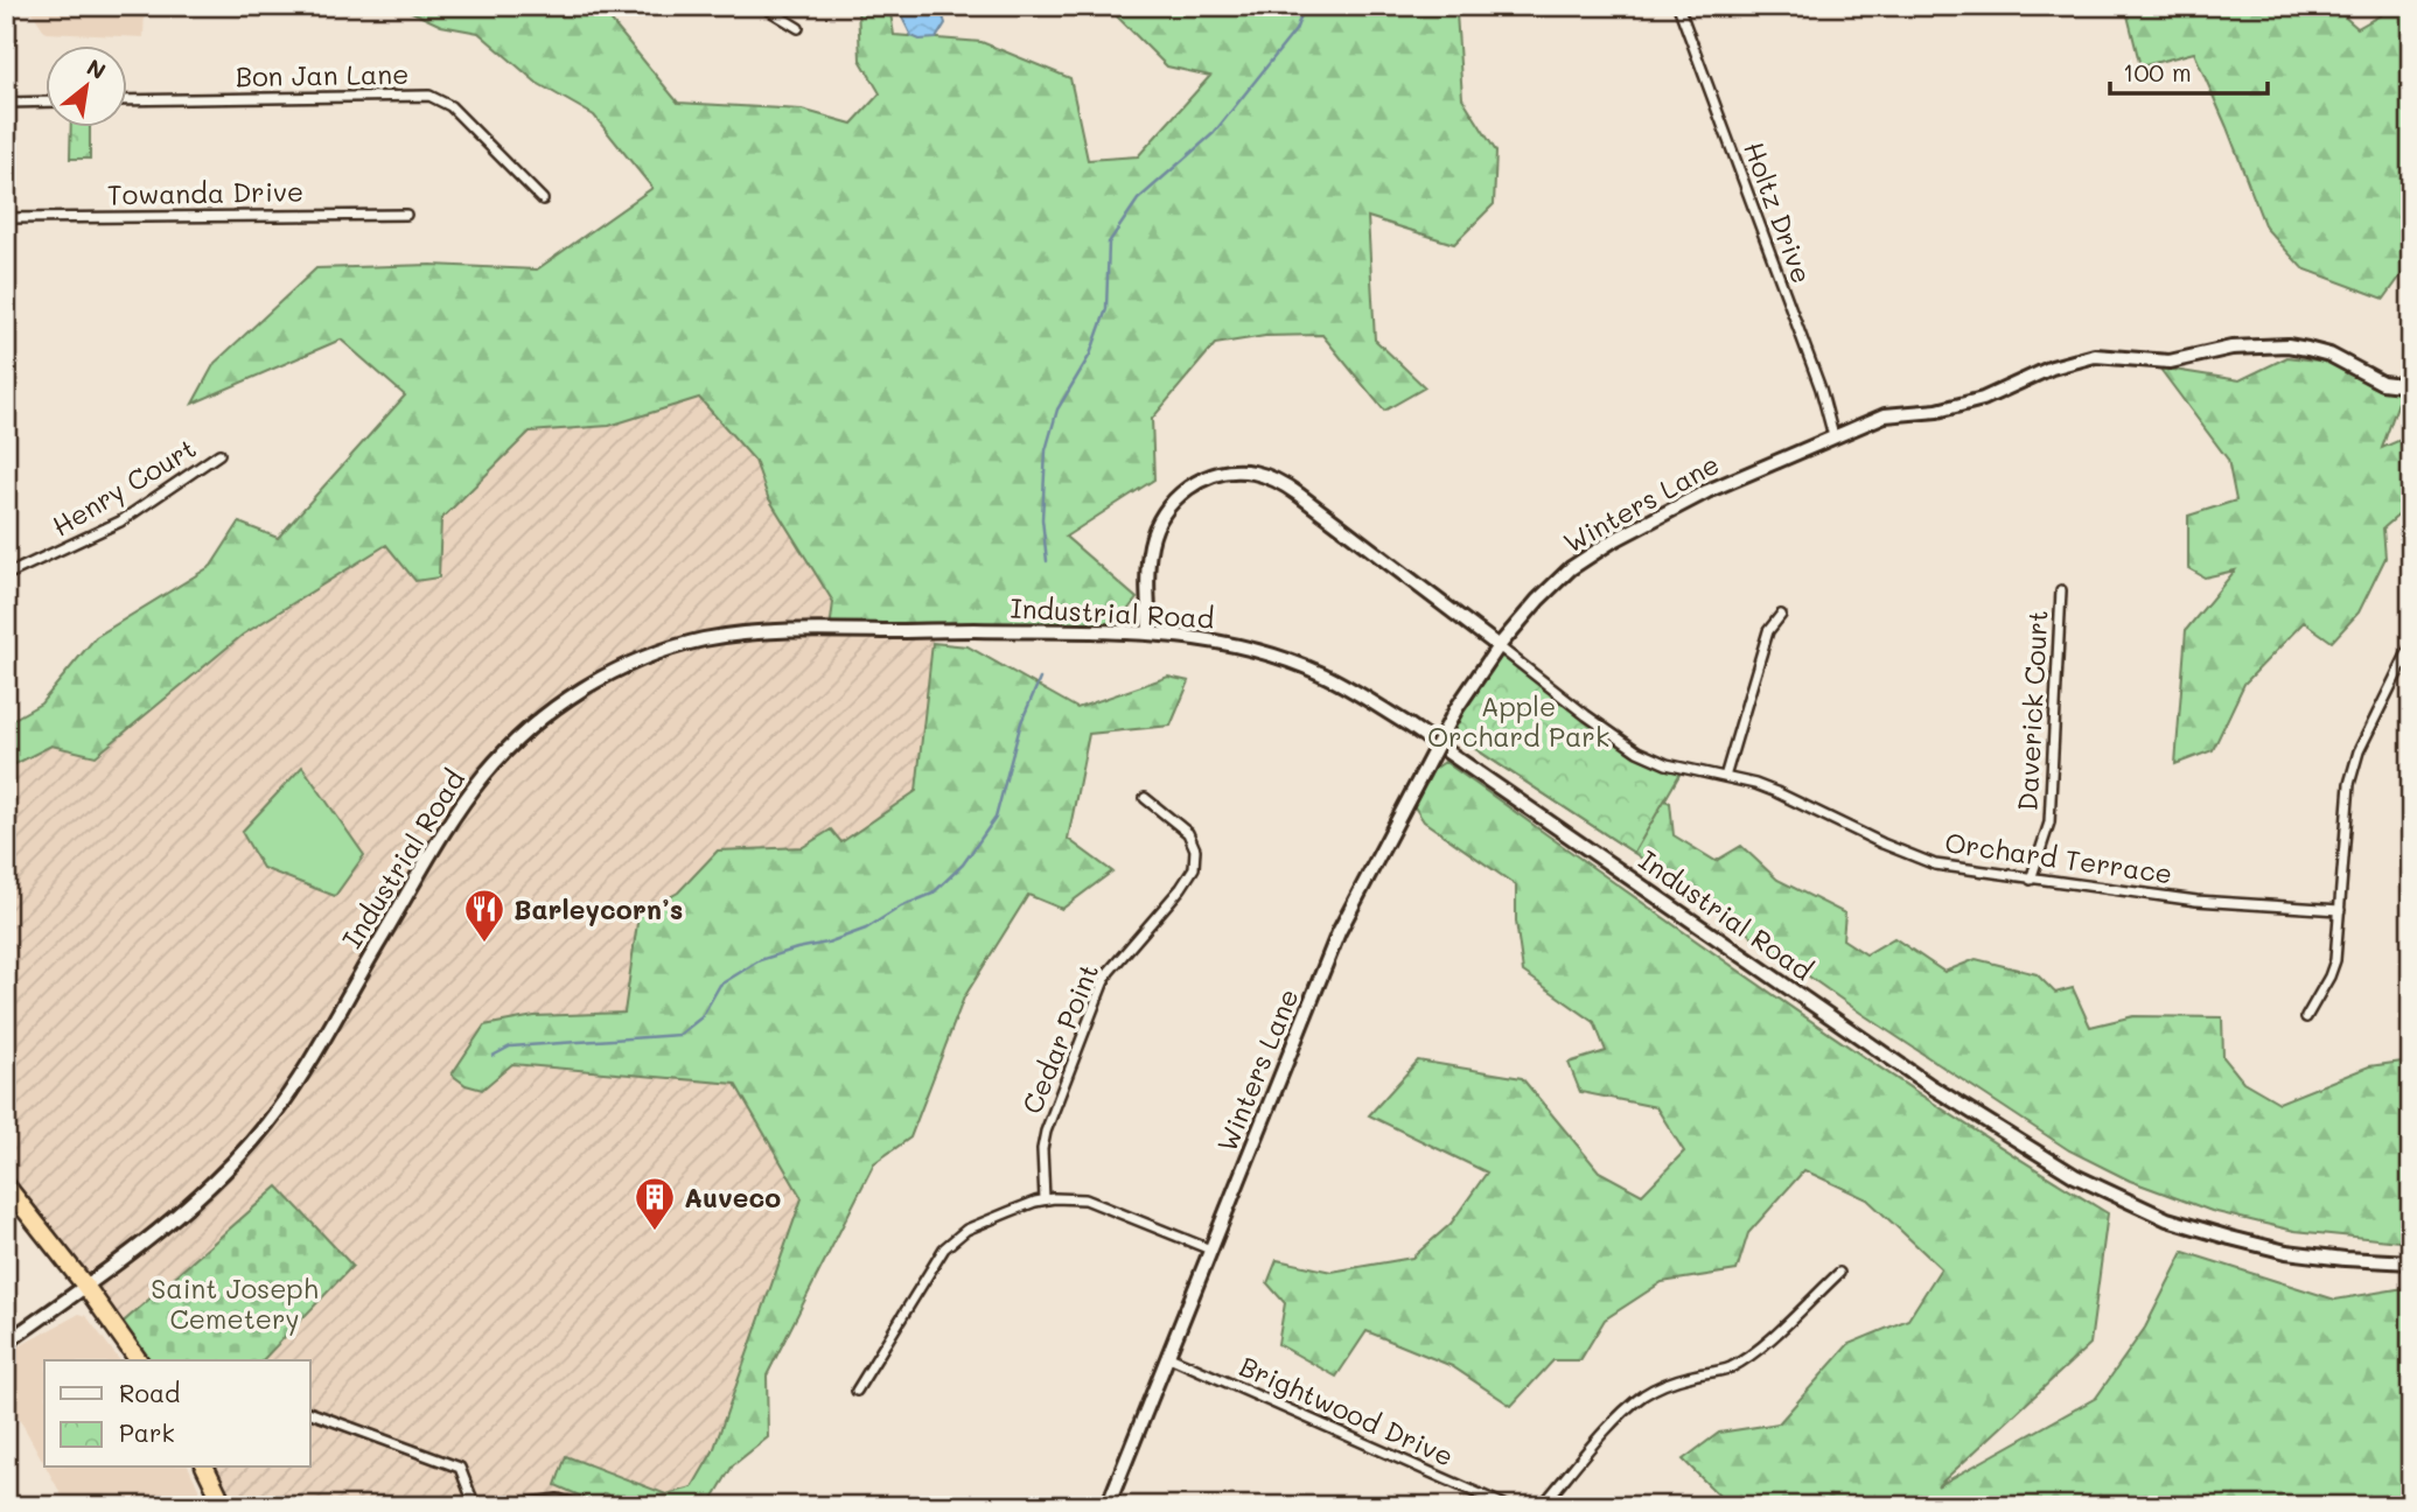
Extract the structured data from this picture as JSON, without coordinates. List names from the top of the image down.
{
  "streets": {
    "main road": ["Winters Lane", "Industrial Road"],
    "street": [
      "Bon Jan Lane",
      "Towanda Drive",
      "Holtz Drive",
      "Henry Court",
      "Daverick Court",
      "Orchard Terrace",
      "Cedar Point",
      "Brightwood Drive"
    ]
  },
  "crossings": [
    ["Holtz Drive", "Winters Lane"],
    ["Winters Lane", "Orchard Terrace"],
    ["Winters Lane", "Brightwood Drive"],
    ["Daverick Court", "Orchard Terrace"]
  ],
  "parks": ["Apple Orchard Park", "Saint Joseph Cemetery"],
  "places": {
    "restaurant": ["Barleycorn’s"],
    "building": ["Auveco"]
  },
  "legend": ["Road", "Park"],
  "scale_bar": "100 m",
  "north": "top right"
}
